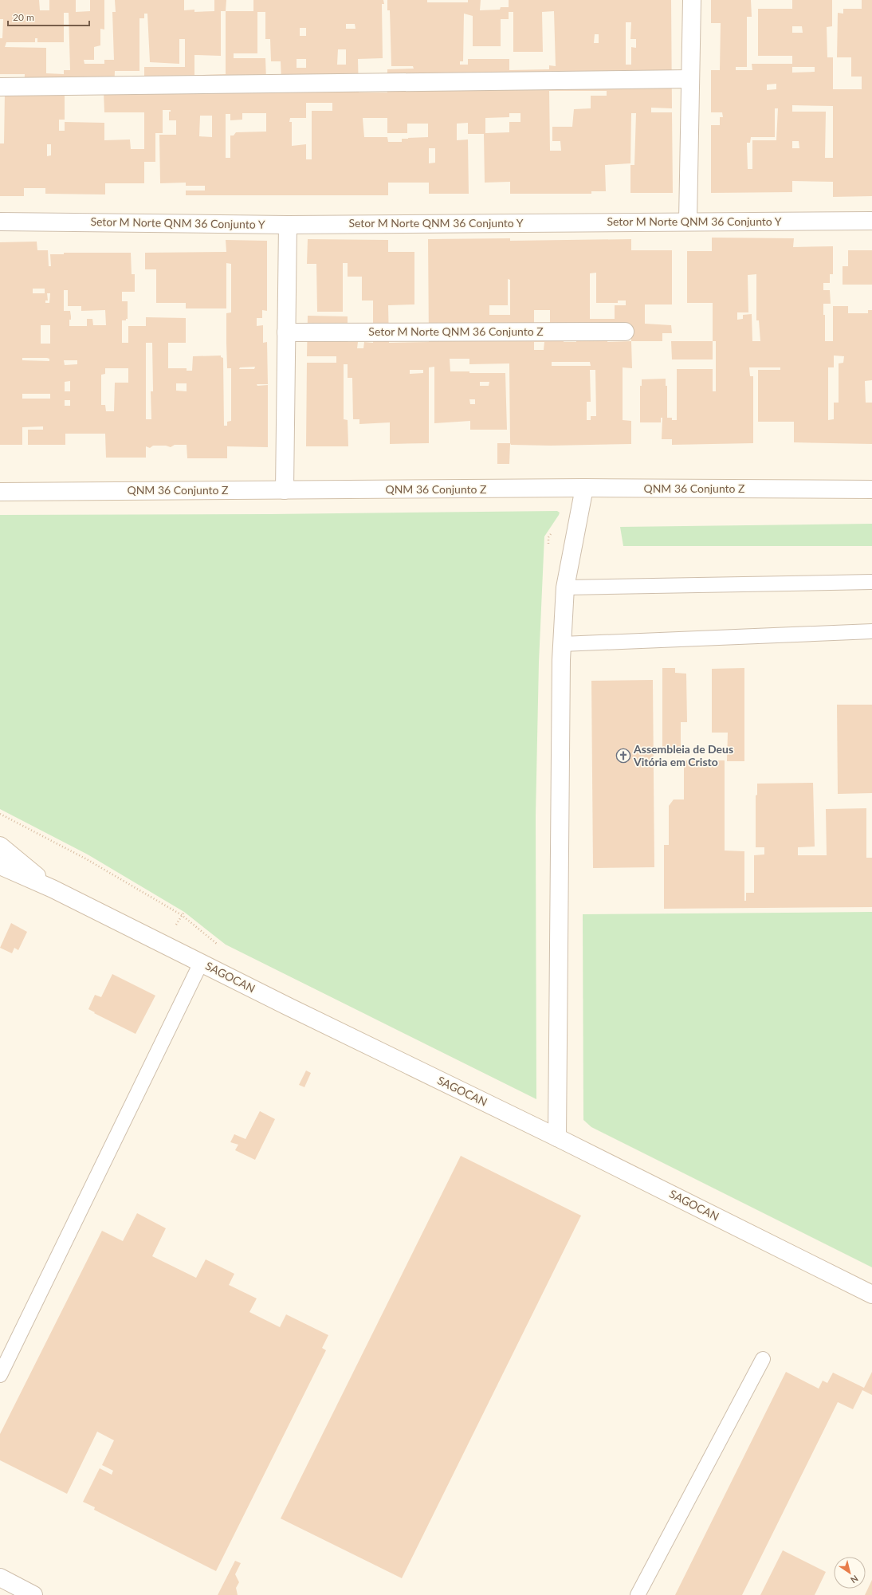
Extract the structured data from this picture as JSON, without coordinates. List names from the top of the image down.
{
  "streets": {
    "street": [
      "Setor M Norte QNM 36 Conjunto Y",
      "Setor M Norte QNM 36 Conjunto Z",
      "QNM 36 Conjunto Z",
      "SAGOCAN"
    ]
  },
  "places": {
    "church": ["Assembleia de Deus Vitória em Cristo"]
  },
  "scale_bar": "20 m",
  "north": "bottom right"
}
